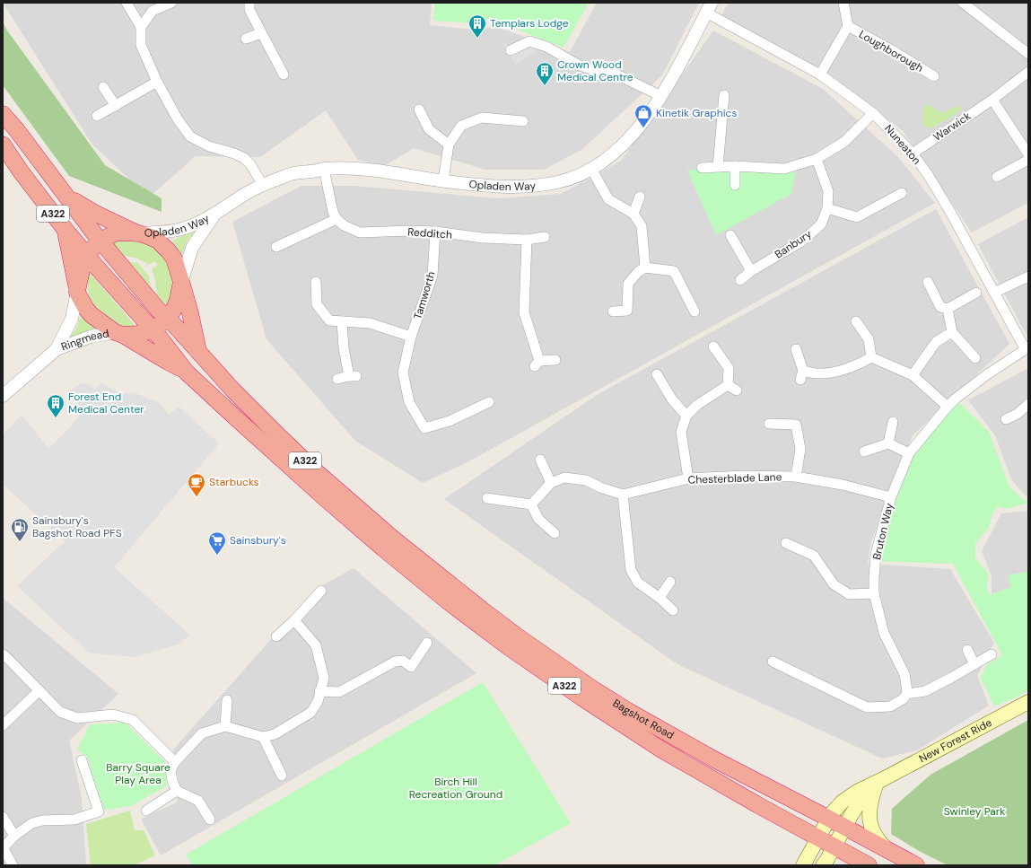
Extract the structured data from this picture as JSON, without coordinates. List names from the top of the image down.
{
  "streets": {
    "highway": ["A322", "Bagshot Road"],
    "main road": ["New Forest Ride"],
    "street": [
      "Loughborough",
      "Warwick",
      "Nuneaton",
      "Opladen Way",
      "Redditch",
      "Banbury",
      "Tamworth",
      "Ringmead",
      "Chesterblade Lane",
      "Bruton Way"
    ]
  },
  "crossings": [
    ["Loughborough", "Nuneaton"],
    ["Warwick", "Nuneaton"],
    ["Nuneaton", "Opladen Way"],
    ["Nuneaton", "Bruton Way"],
    ["Opladen Way", "A322"],
    ["A322", "Ringmead"],
    ["A322", "Bagshot Road"],
    ["Redditch", "Tamworth"],
    ["Chesterblade Lane", "Bruton Way"],
    ["Bagshot Road", "New Forest Ride"]
  ],
  "parks": ["Barry Square Play Area", "Birch Hill Recreation Ground", "Swinley Park"],
  "places": {
    "building": ["Templars Lodge", "Crown Wood Medical Centre", "Forest End Medical Center"],
    "shop": ["Kinetik Graphics"],
    "cafe": ["Starbucks"],
    "fuel station": ["Sainsbury's Bagshot Road PFS"],
    "supermarket": ["Sainsbury's"]
  }
}
